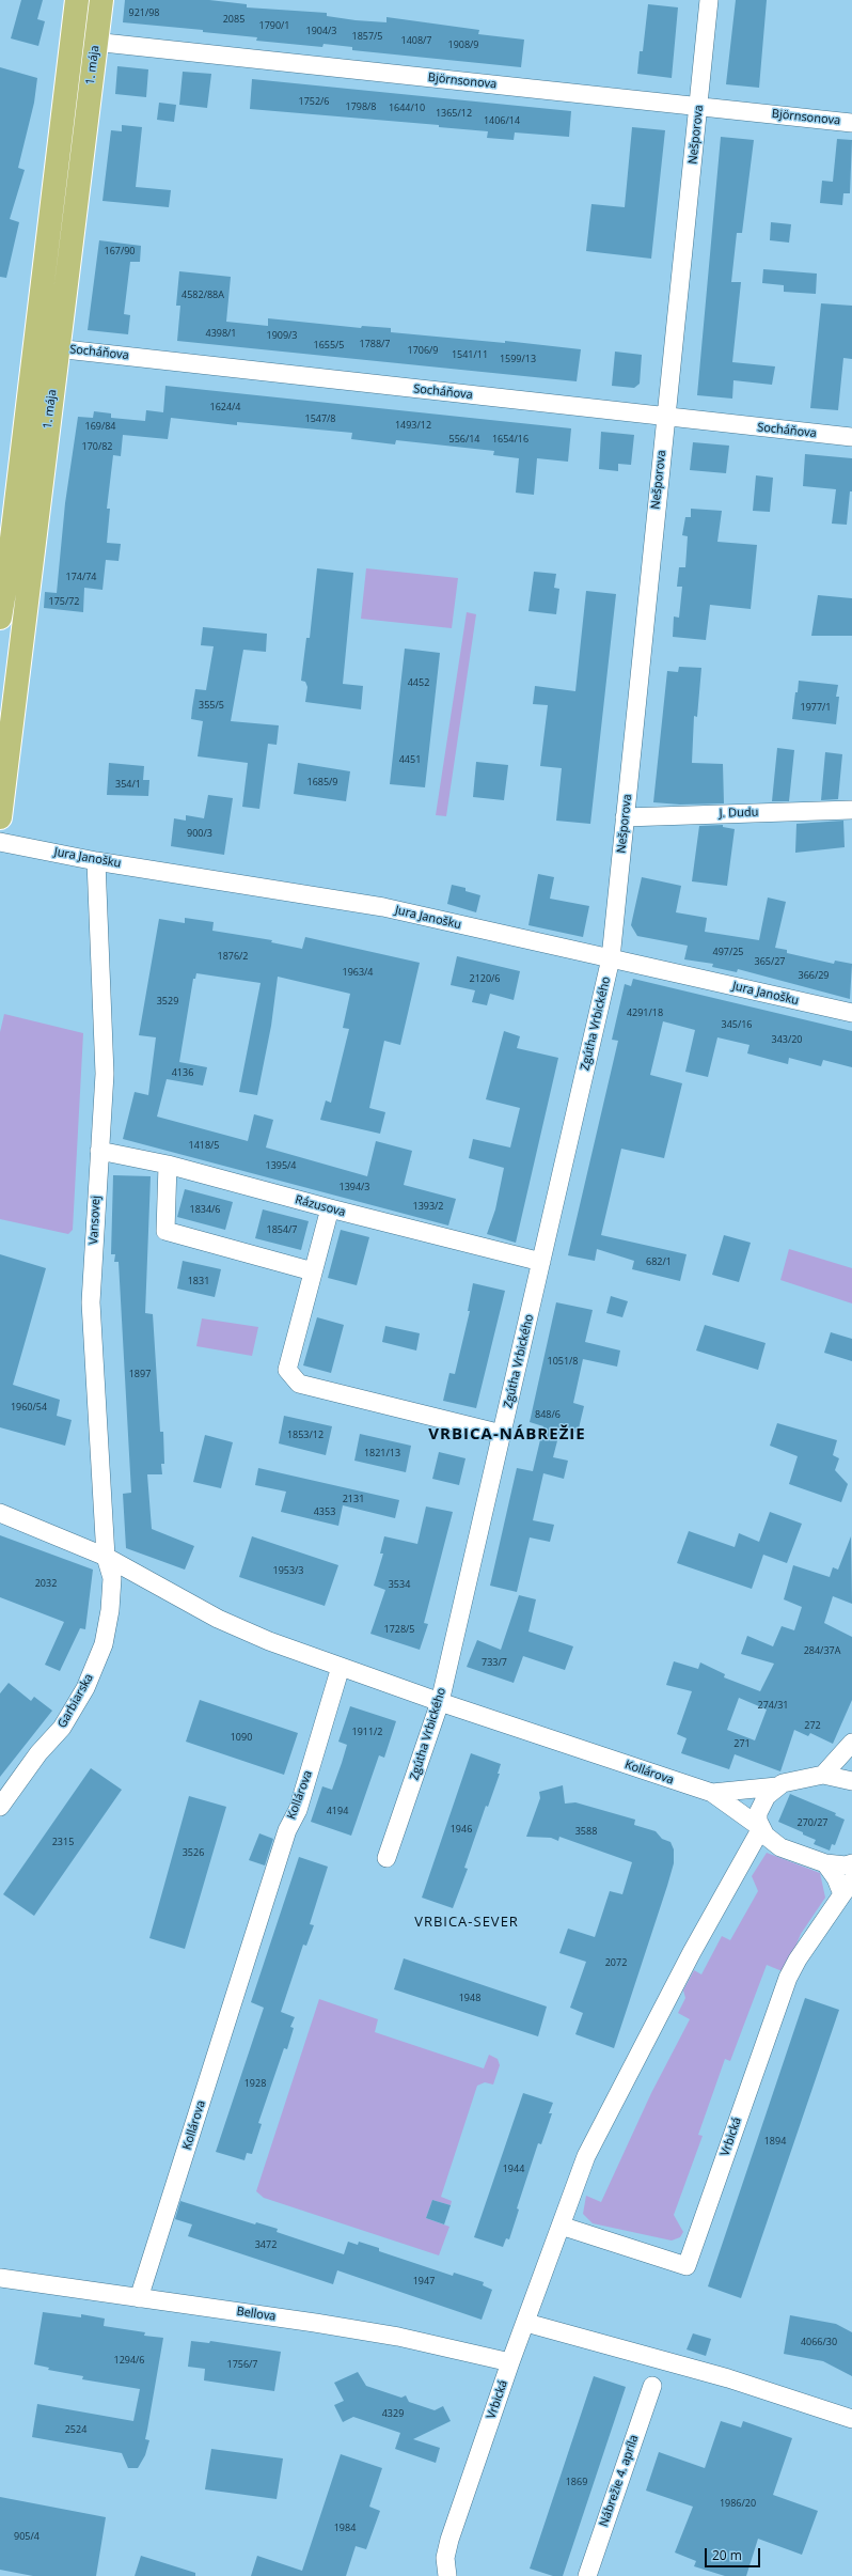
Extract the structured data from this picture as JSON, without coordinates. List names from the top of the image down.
{
  "streets": {
    "main road": ["1. mája"],
    "street": [
      "Björnsonova",
      "Nešporova",
      "Socháňova",
      "J. Dudu",
      "Jura Janošku",
      "Zgútha Vrbického",
      "Rázusova",
      "Vansovej",
      "Garbiarska",
      "Kollárova",
      "Vrbická",
      "Bellova",
      "Nábrežie 4. apríla"
    ]
  },
  "crossings": [
    ["1. mája", "Björnsonova"],
    ["1. mája", "Socháňova"],
    ["Björnsonova", "Nešporova"],
    ["Nešporova", "Socháňova"],
    ["Nešporova", "J. Dudu"],
    ["Nešporova", "Jura Janošku"],
    ["Nešporova", "Zgútha Vrbického"],
    ["Jura Janošku", "Zgútha Vrbického"],
    ["Jura Janošku", "Vansovej"],
    ["Zgútha Vrbického", "Rázusova"],
    ["Zgútha Vrbického", "Kollárova"],
    ["Rázusova", "Vansovej"],
    ["Vansovej", "Garbiarska"],
    ["Kollárova", "Vrbická"],
    ["Kollárova", "Bellova"],
    ["Vrbická", "Bellova"]
  ],
  "districts": ["VRBICA-NÁBREŽIE", "VRBICA-SEVER"],
  "house_numbers": [
    "921/98",
    "2085",
    "1790/1",
    "1904/3",
    "1857/5",
    "1408/7",
    "1908/9",
    "1752/6",
    "1798/8",
    "1644/10",
    "1365/12",
    "1406/14",
    "167/90",
    "4582/88A",
    "4398/1",
    "1909/3",
    "1788/7",
    "1655/5",
    "1706/9",
    "1541/11",
    "1599/13",
    "1624/4",
    "1547/8",
    "1493/12",
    "169/84",
    "556/14",
    "1654/16",
    "170/82",
    "174/74",
    "175/72",
    "4452",
    "355/5",
    "1977/1",
    "4451",
    "1685/9",
    "354/1",
    "900/3",
    "497/25",
    "1876/2",
    "365/27",
    "1963/4",
    "366/29",
    "2120/6",
    "3529",
    "4291/18",
    "345/16",
    "343/20",
    "4136",
    "1418/5",
    "1395/4",
    "1394/3",
    "1393/2",
    "1834/6",
    "1854/7",
    "682/1",
    "1831",
    "1051/8",
    "1897",
    "1960/54",
    "848/6",
    "1853/12",
    "1821/13",
    "2131",
    "4353",
    "1953/3",
    "2032",
    "3534",
    "1728/5",
    "284/37A",
    "733/7",
    "274/31",
    "272",
    "1911/2",
    "1090",
    "271",
    "4194",
    "270/27",
    "1946",
    "3588",
    "2315",
    "3526",
    "2072",
    "1948",
    "1928",
    "1894",
    "1944",
    "3472",
    "1947",
    "4066/30",
    "1294/6",
    "1756/7",
    "4329",
    "2524",
    "1869",
    "1986/20",
    "1984",
    "905/4"
  ],
  "scale_bar": "20 m"
}
